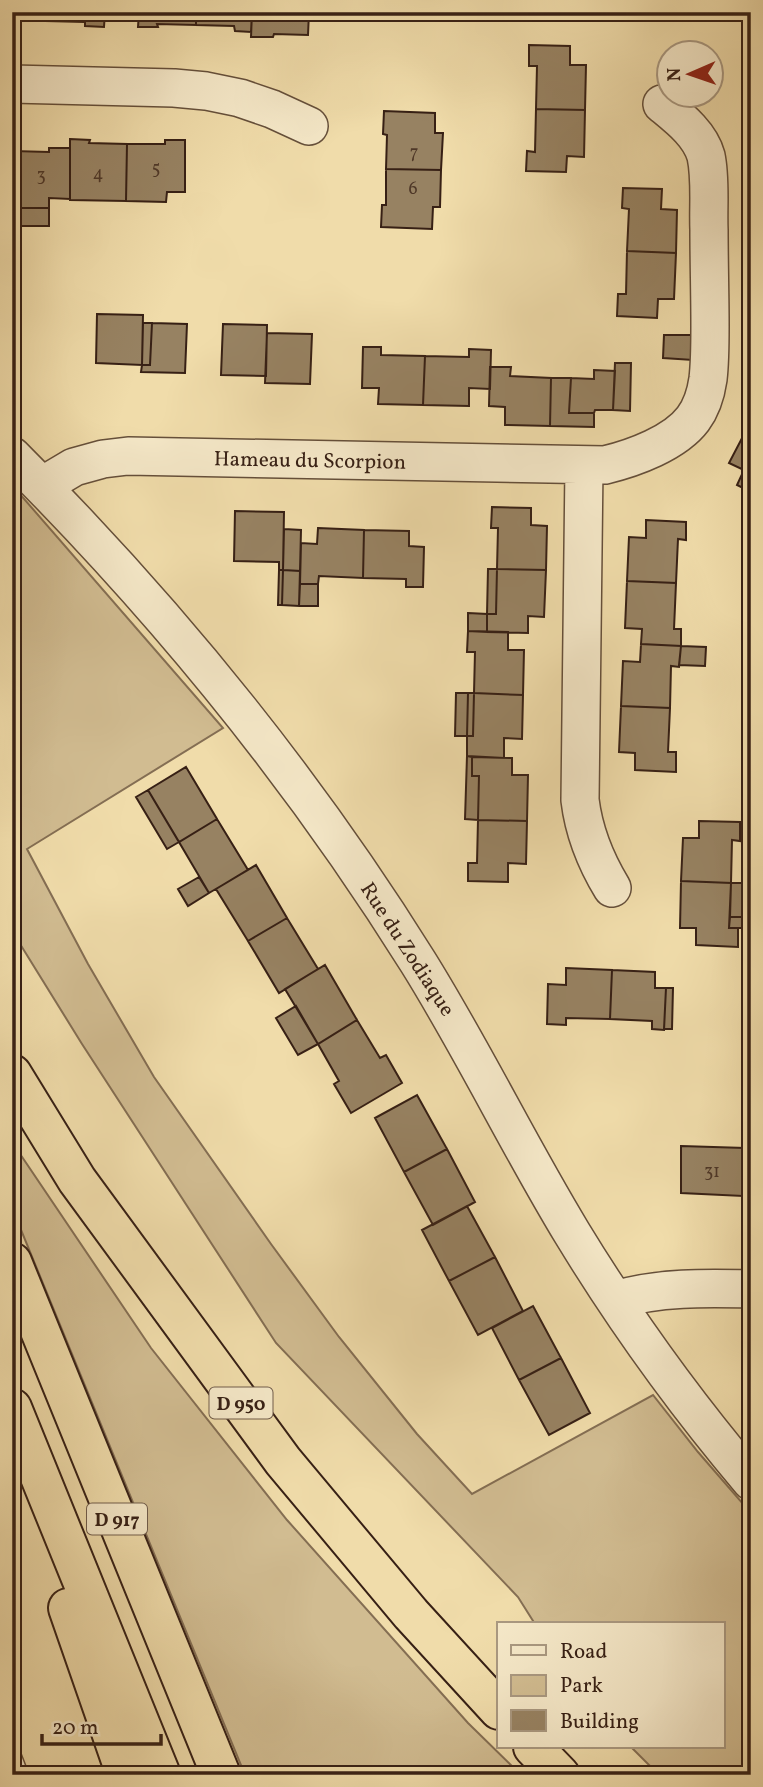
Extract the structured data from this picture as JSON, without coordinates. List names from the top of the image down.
{
  "streets": {
    "highway": ["D 950", "D 917"],
    "street": ["Hameau du Scorpion", "Rue du Zodiaque"]
  },
  "crossings": [
    ["Hameau du Scorpion", "Rue du Zodiaque"]
  ],
  "house_numbers": [
    "7",
    "5",
    "4",
    "3",
    "6",
    "31"
  ],
  "legend": ["Road", "Park", "Building"],
  "scale_bar": "20 m",
  "north": "left"
}
